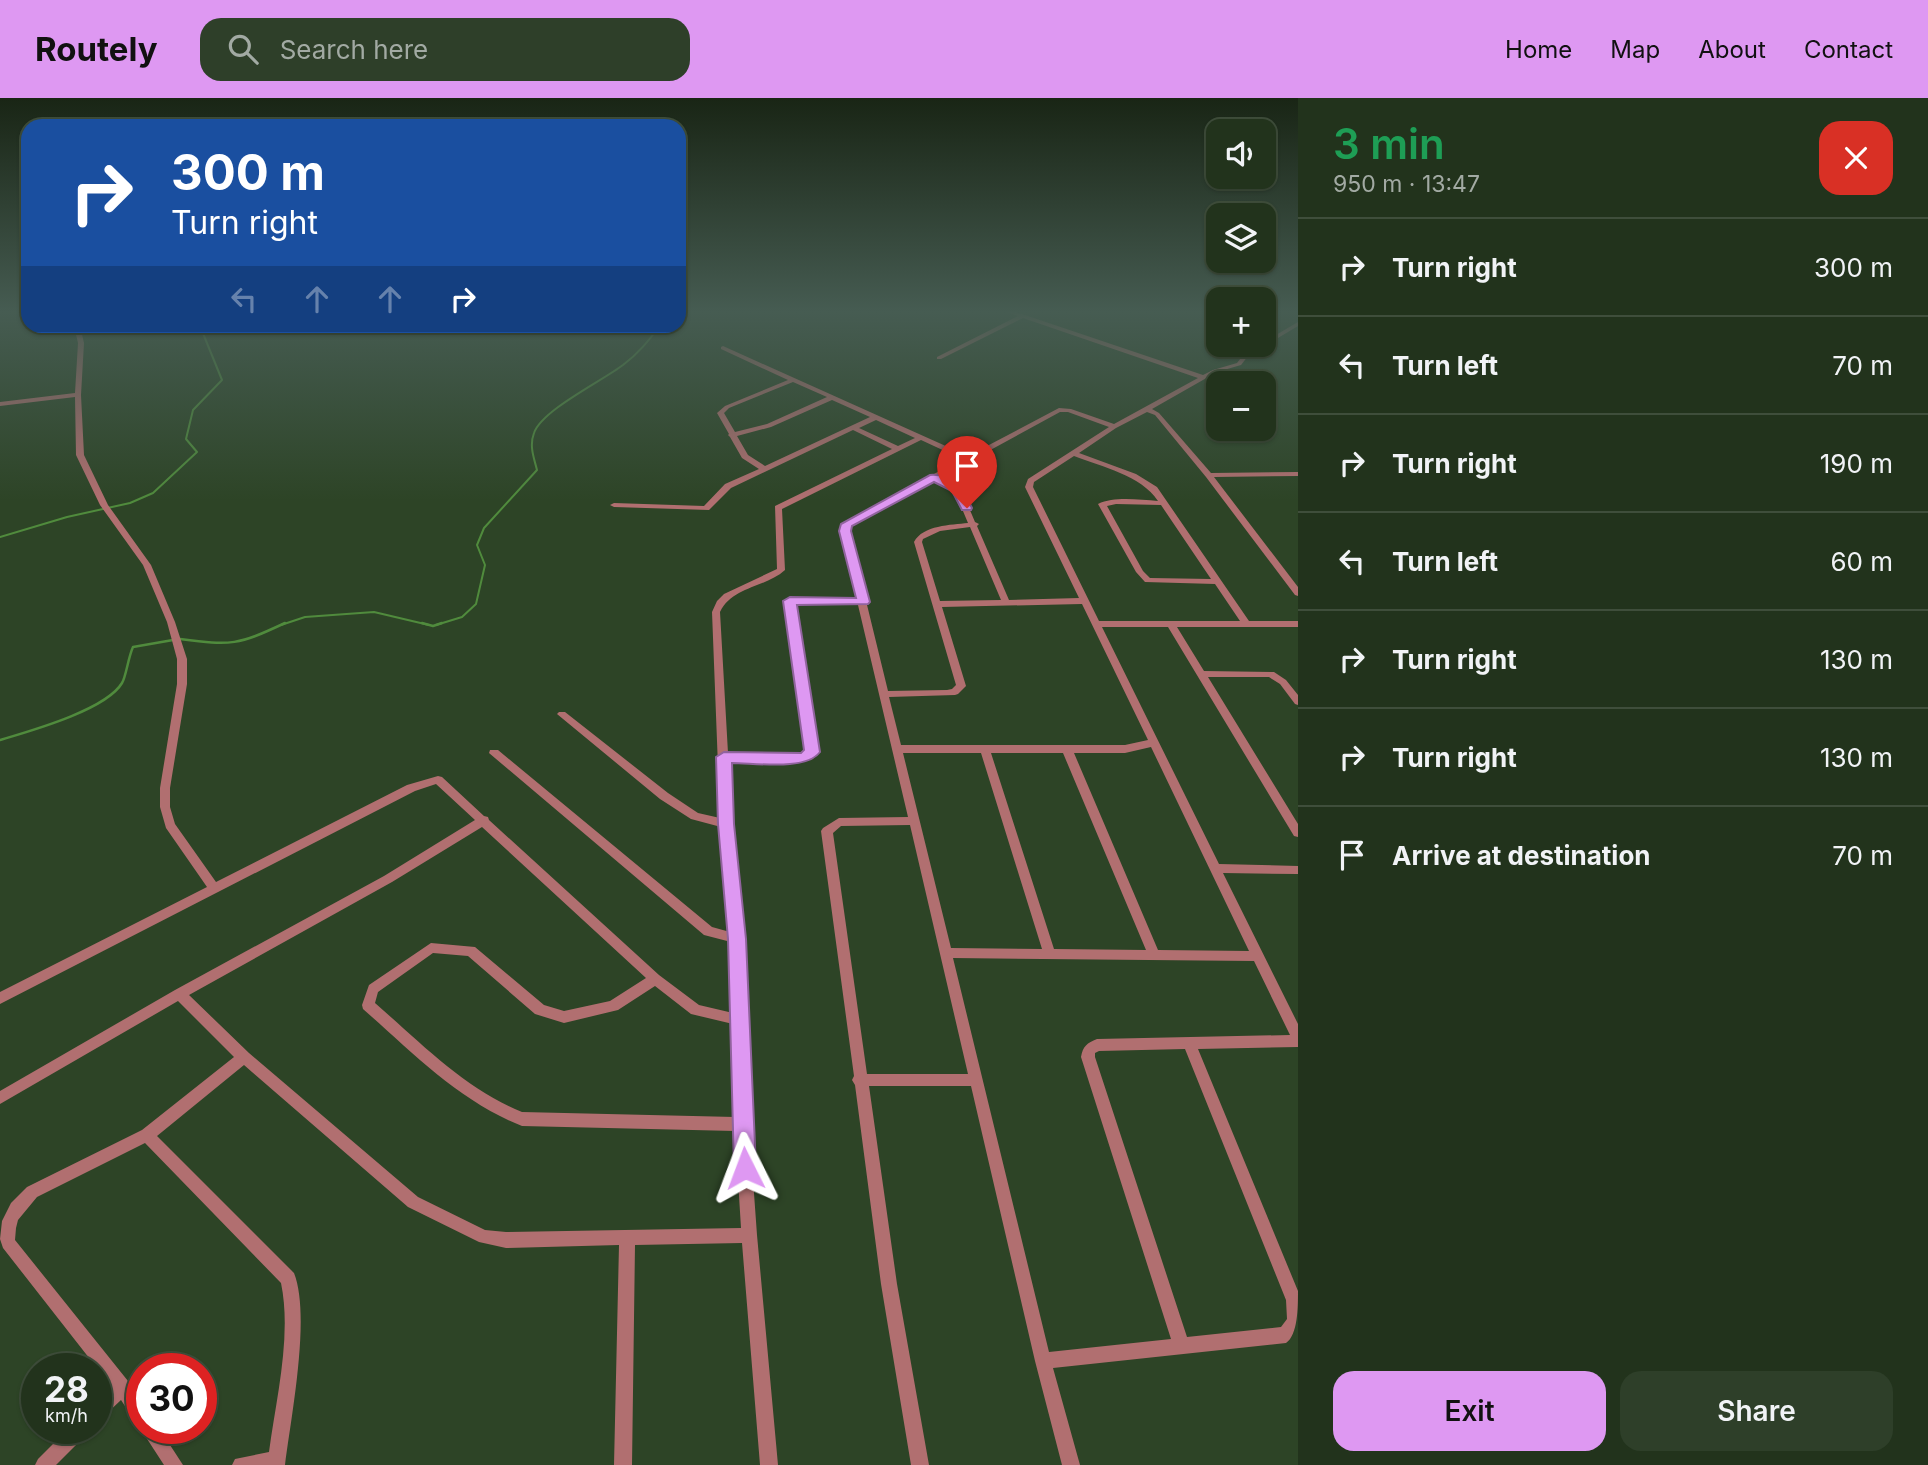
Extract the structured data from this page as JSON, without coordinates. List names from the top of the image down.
{
  "page": {
    "header": "Routely",
    "search": "Search here",
    "nav": [
      "Home",
      "Map",
      "About",
      "Contact"
    ],
    "heading": ["3 min", "950 m · 13:47"],
    "map_buttons": ["+", "−"],
    "turn": ["300 m", "Turn right"],
    "list": [
      {
        "name": "Turn right",
        "value": "300 m"
      },
      {
        "name": "Turn left",
        "value": "70 m"
      },
      {
        "name": "Turn right",
        "value": "190 m"
      },
      {
        "name": "Turn left",
        "value": "60 m"
      },
      {
        "name": "Turn right",
        "value": "130 m"
      },
      {
        "name": "Turn right",
        "value": "130 m"
      },
      {
        "name": "Arrive at destination",
        "value": "70 m"
      }
    ],
    "speed": "28 km/h",
    "limit": "30",
    "buttons": ["Exit", "Share"]
  }
}
